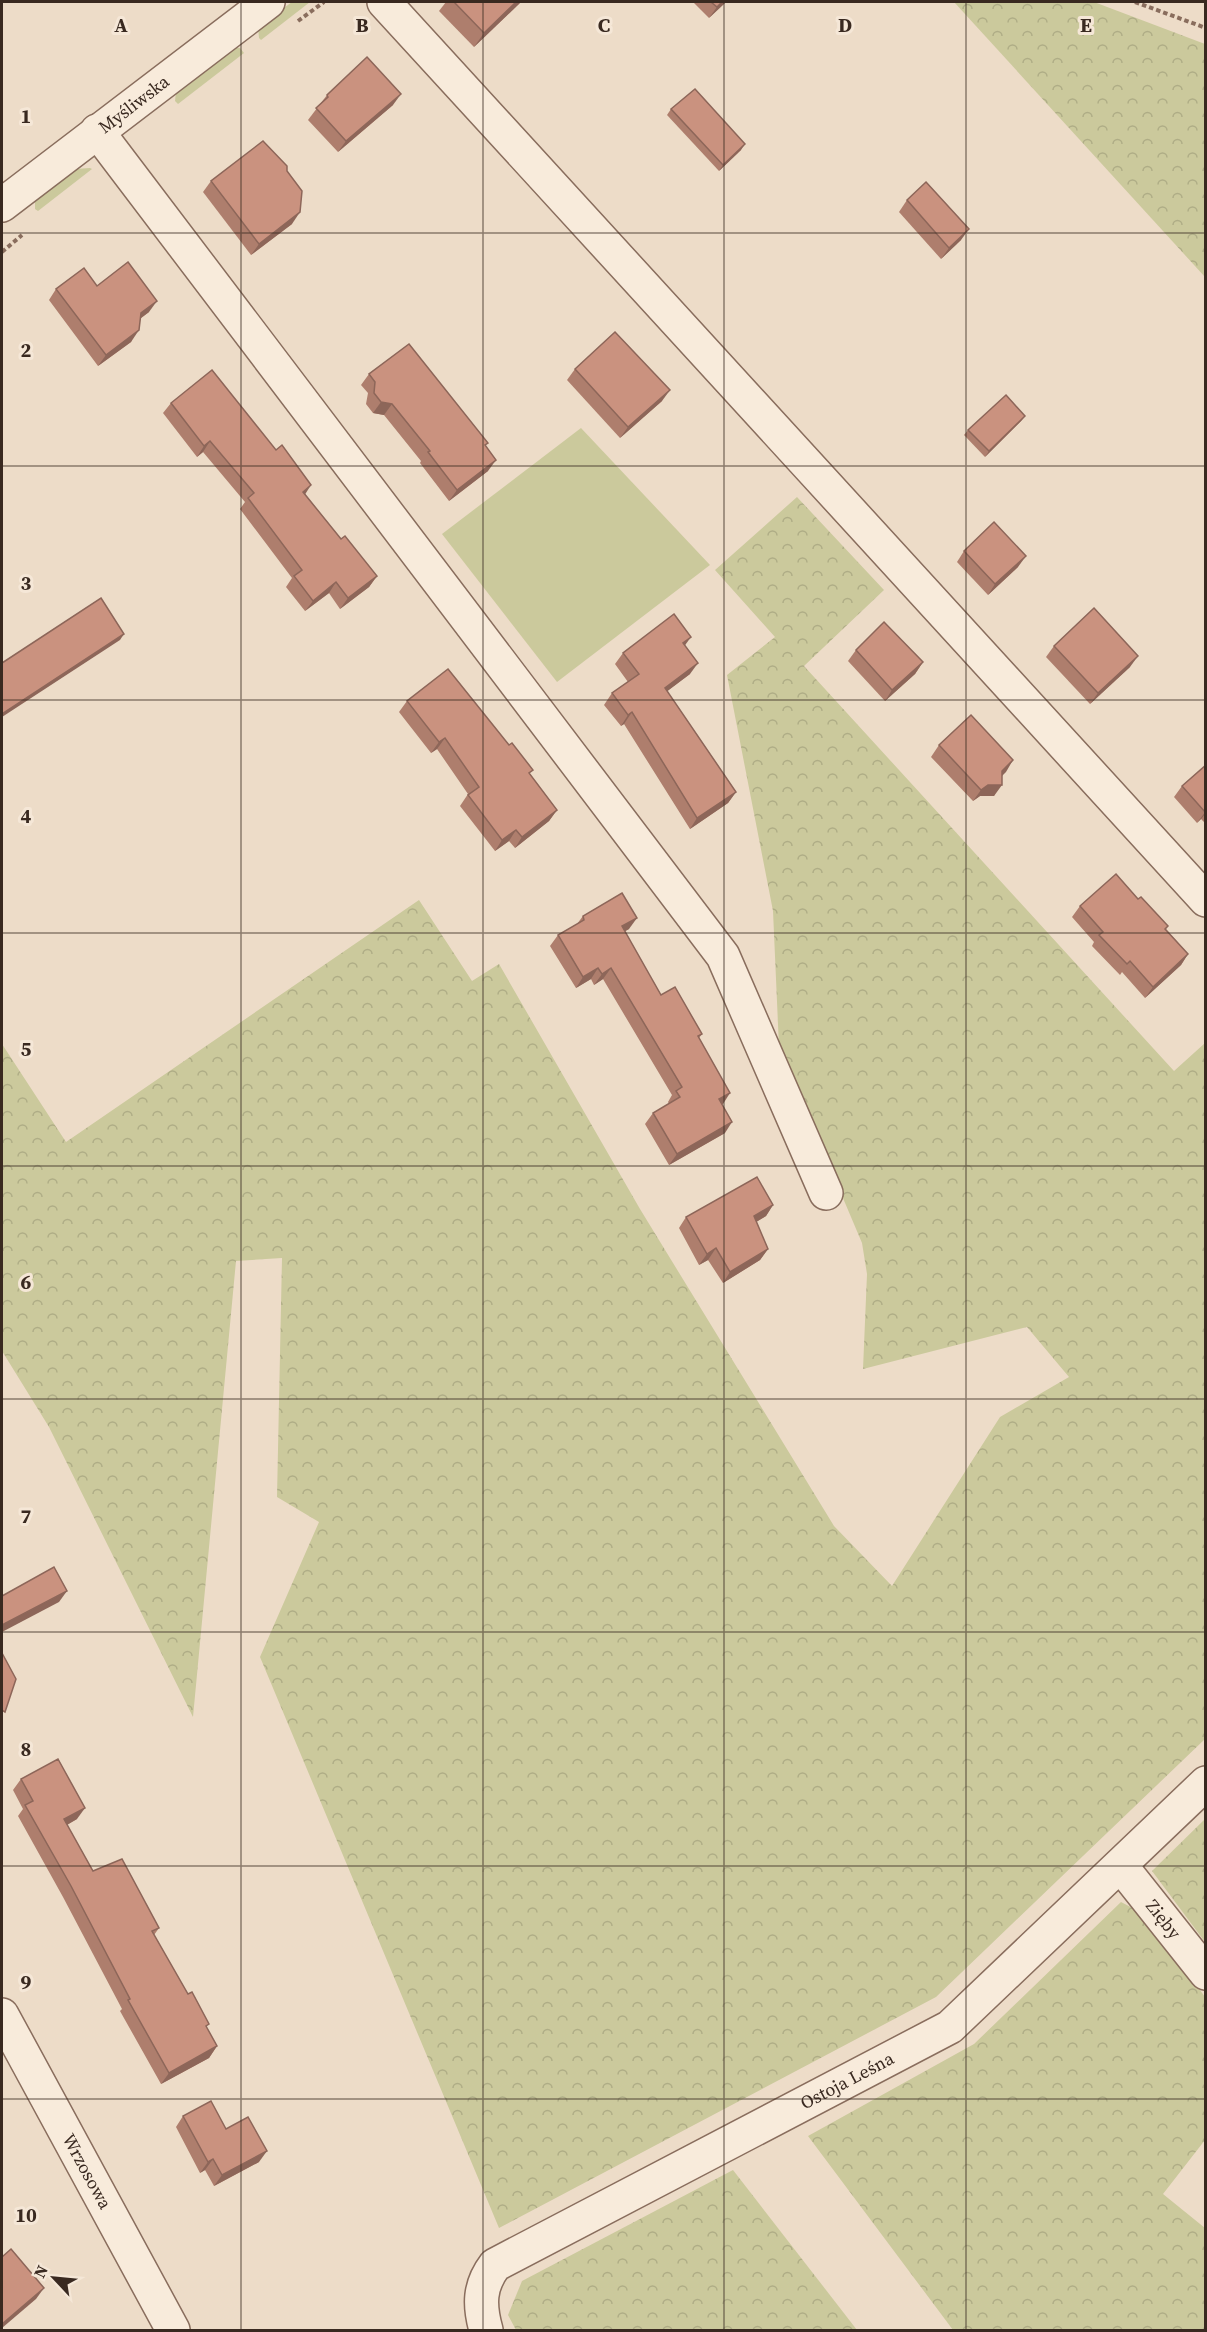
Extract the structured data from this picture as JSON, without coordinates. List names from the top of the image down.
{
  "streets": {
    "street": [
      "Myśliwska",
      "Zięby",
      "Ostoja Leśna",
      "Wrzosowa"
    ]
  },
  "crossings": [
    ["Zięby", "Ostoja Leśna"]
  ],
  "north": "top left",
  "grid": {
    "columns": [
      "A",
      "B",
      "C",
      "D",
      "E"
    ],
    "rows": [
      "1",
      "2",
      "3",
      "4",
      "5",
      "6",
      "7",
      "8",
      "9",
      "10"
    ]
  }
}
